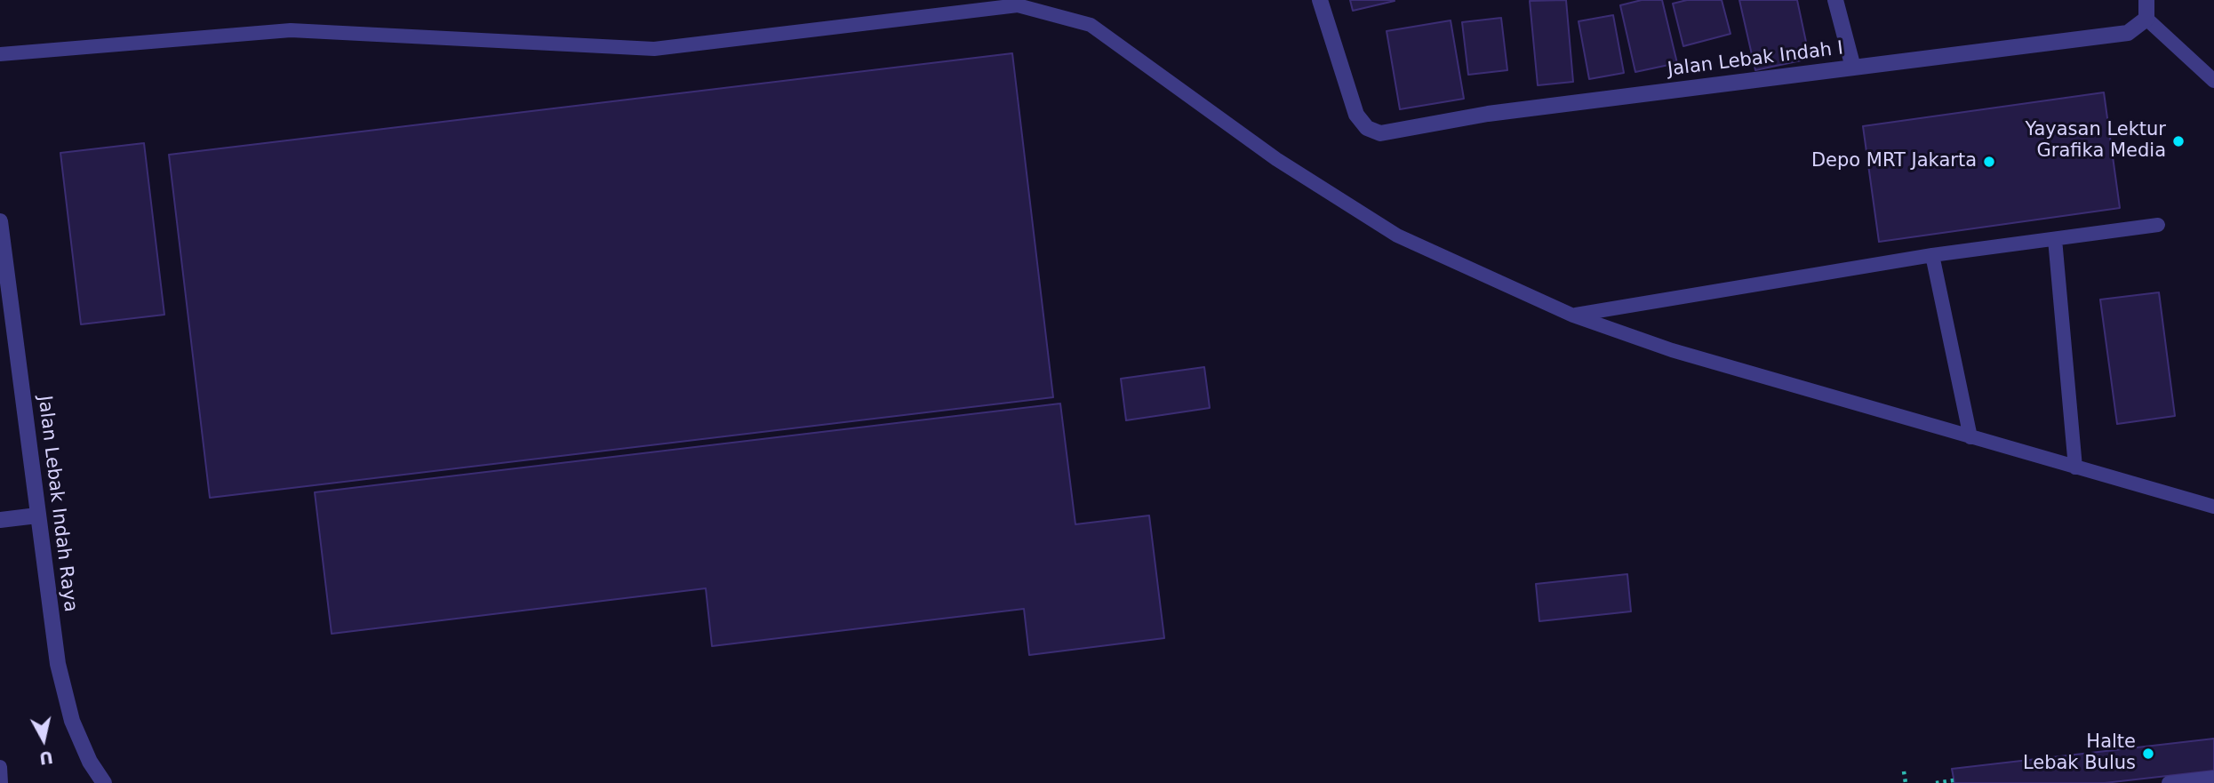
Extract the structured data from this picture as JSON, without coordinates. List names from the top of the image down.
{
  "streets": {
    "street": ["Jalan Lebak Indah I", "Jalan Lebak Indah Raya"]
  },
  "places": ["Yayasan Lektur Grafika Media", "Depo MRT Jakarta", "Halte Lebak Bulus"],
  "north": "bottom"
}
